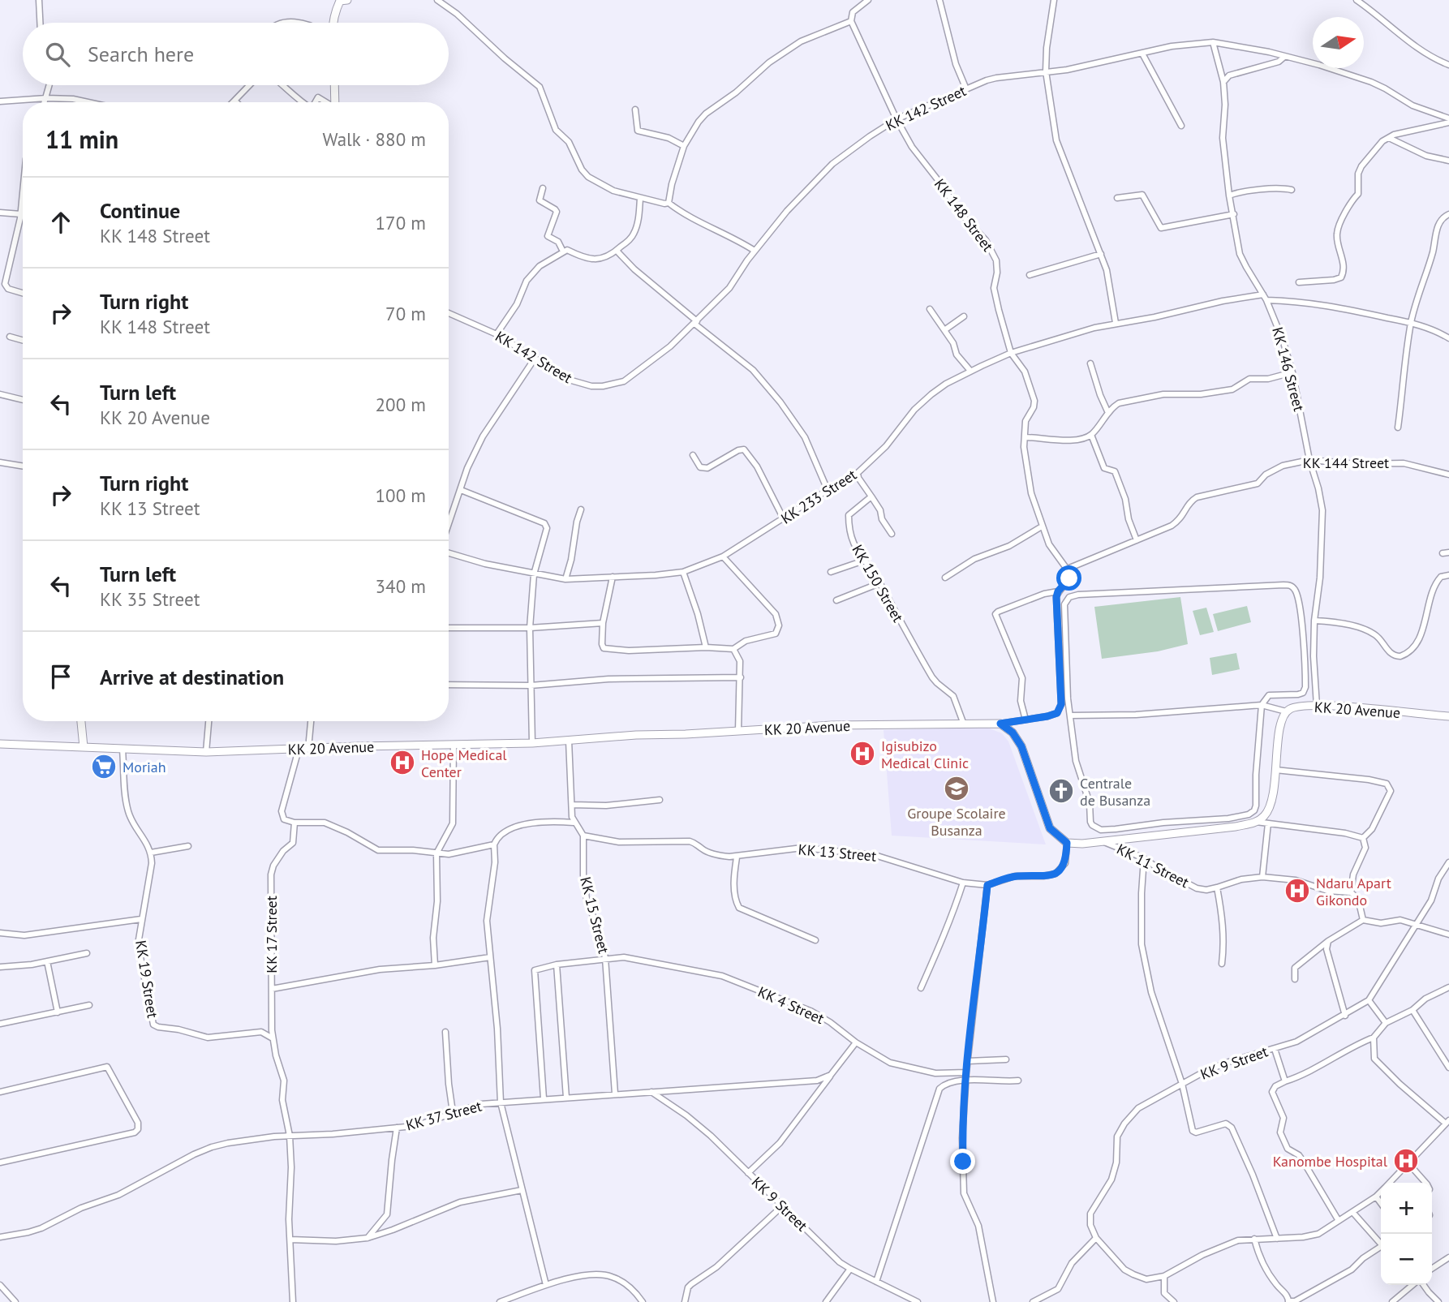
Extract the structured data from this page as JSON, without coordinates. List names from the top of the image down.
{
  "streets": {
    "main road": ["KK 20 Avenue"],
    "street": [
      "KK 142 Street",
      "KK 148 Street",
      "KK 146 Street",
      "KK 144 Street",
      "KK 233 Street",
      "KK 150 Street",
      "KK 13 Street",
      "KK 11 Street",
      "KK 15 Street",
      "KK 17 Street",
      "KK 19 Street",
      "KK 4 Street",
      "KK 9 Street",
      "KK 37 Street"
    ]
  },
  "crossings": [
    ["KK 142 Street", "KK 148 Street"],
    ["KK 142 Street", "KK 146 Street"],
    ["KK 148 Street", "KK 144 Street"],
    ["KK 148 Street", "KK 233 Street"],
    ["KK 146 Street", "KK 144 Street"],
    ["KK 146 Street", "KK 233 Street"],
    ["KK 146 Street", "KK 20 Avenue"],
    ["KK 150 Street", "KK 20 Avenue"],
    ["KK 13 Street", "KK 15 Street"],
    ["KK 15 Street", "KK 4 Street"],
    ["KK 15 Street", "KK 37 Street"],
    ["KK 17 Street", "KK 19 Street"],
    ["KK 17 Street", "KK 37 Street"],
    ["KK 9 Street", "KK 37 Street"]
  ],
  "places": {
    "hospital": [
      "Igisubizo Medical Clinic",
      "Hope Medical Center",
      "Ndaru Apart Gikondo",
      "Kanombe Hospital"
    ],
    "supermarket": ["Moriah"],
    "school or university": ["Groupe Scolaire Busanza"],
    "church": ["Centrale de Busanza"]
  },
  "north": "right",
  "page": {
    "search": "Search here",
    "heading": ["11 min", "Walk · 880 m"],
    "list": [
      ["Continue", "KK 148 Street", "170 m"],
      ["Turn right", "KK 148 Street", "70 m"],
      ["Turn left", "KK 20 Avenue", "200 m"],
      ["Turn right", "KK 13 Street", "100 m"],
      ["Turn left", "KK 35 Street", "340 m"],
      "Arrive at destination"
    ],
    "map_buttons": ["+", "−"]
  }
}
